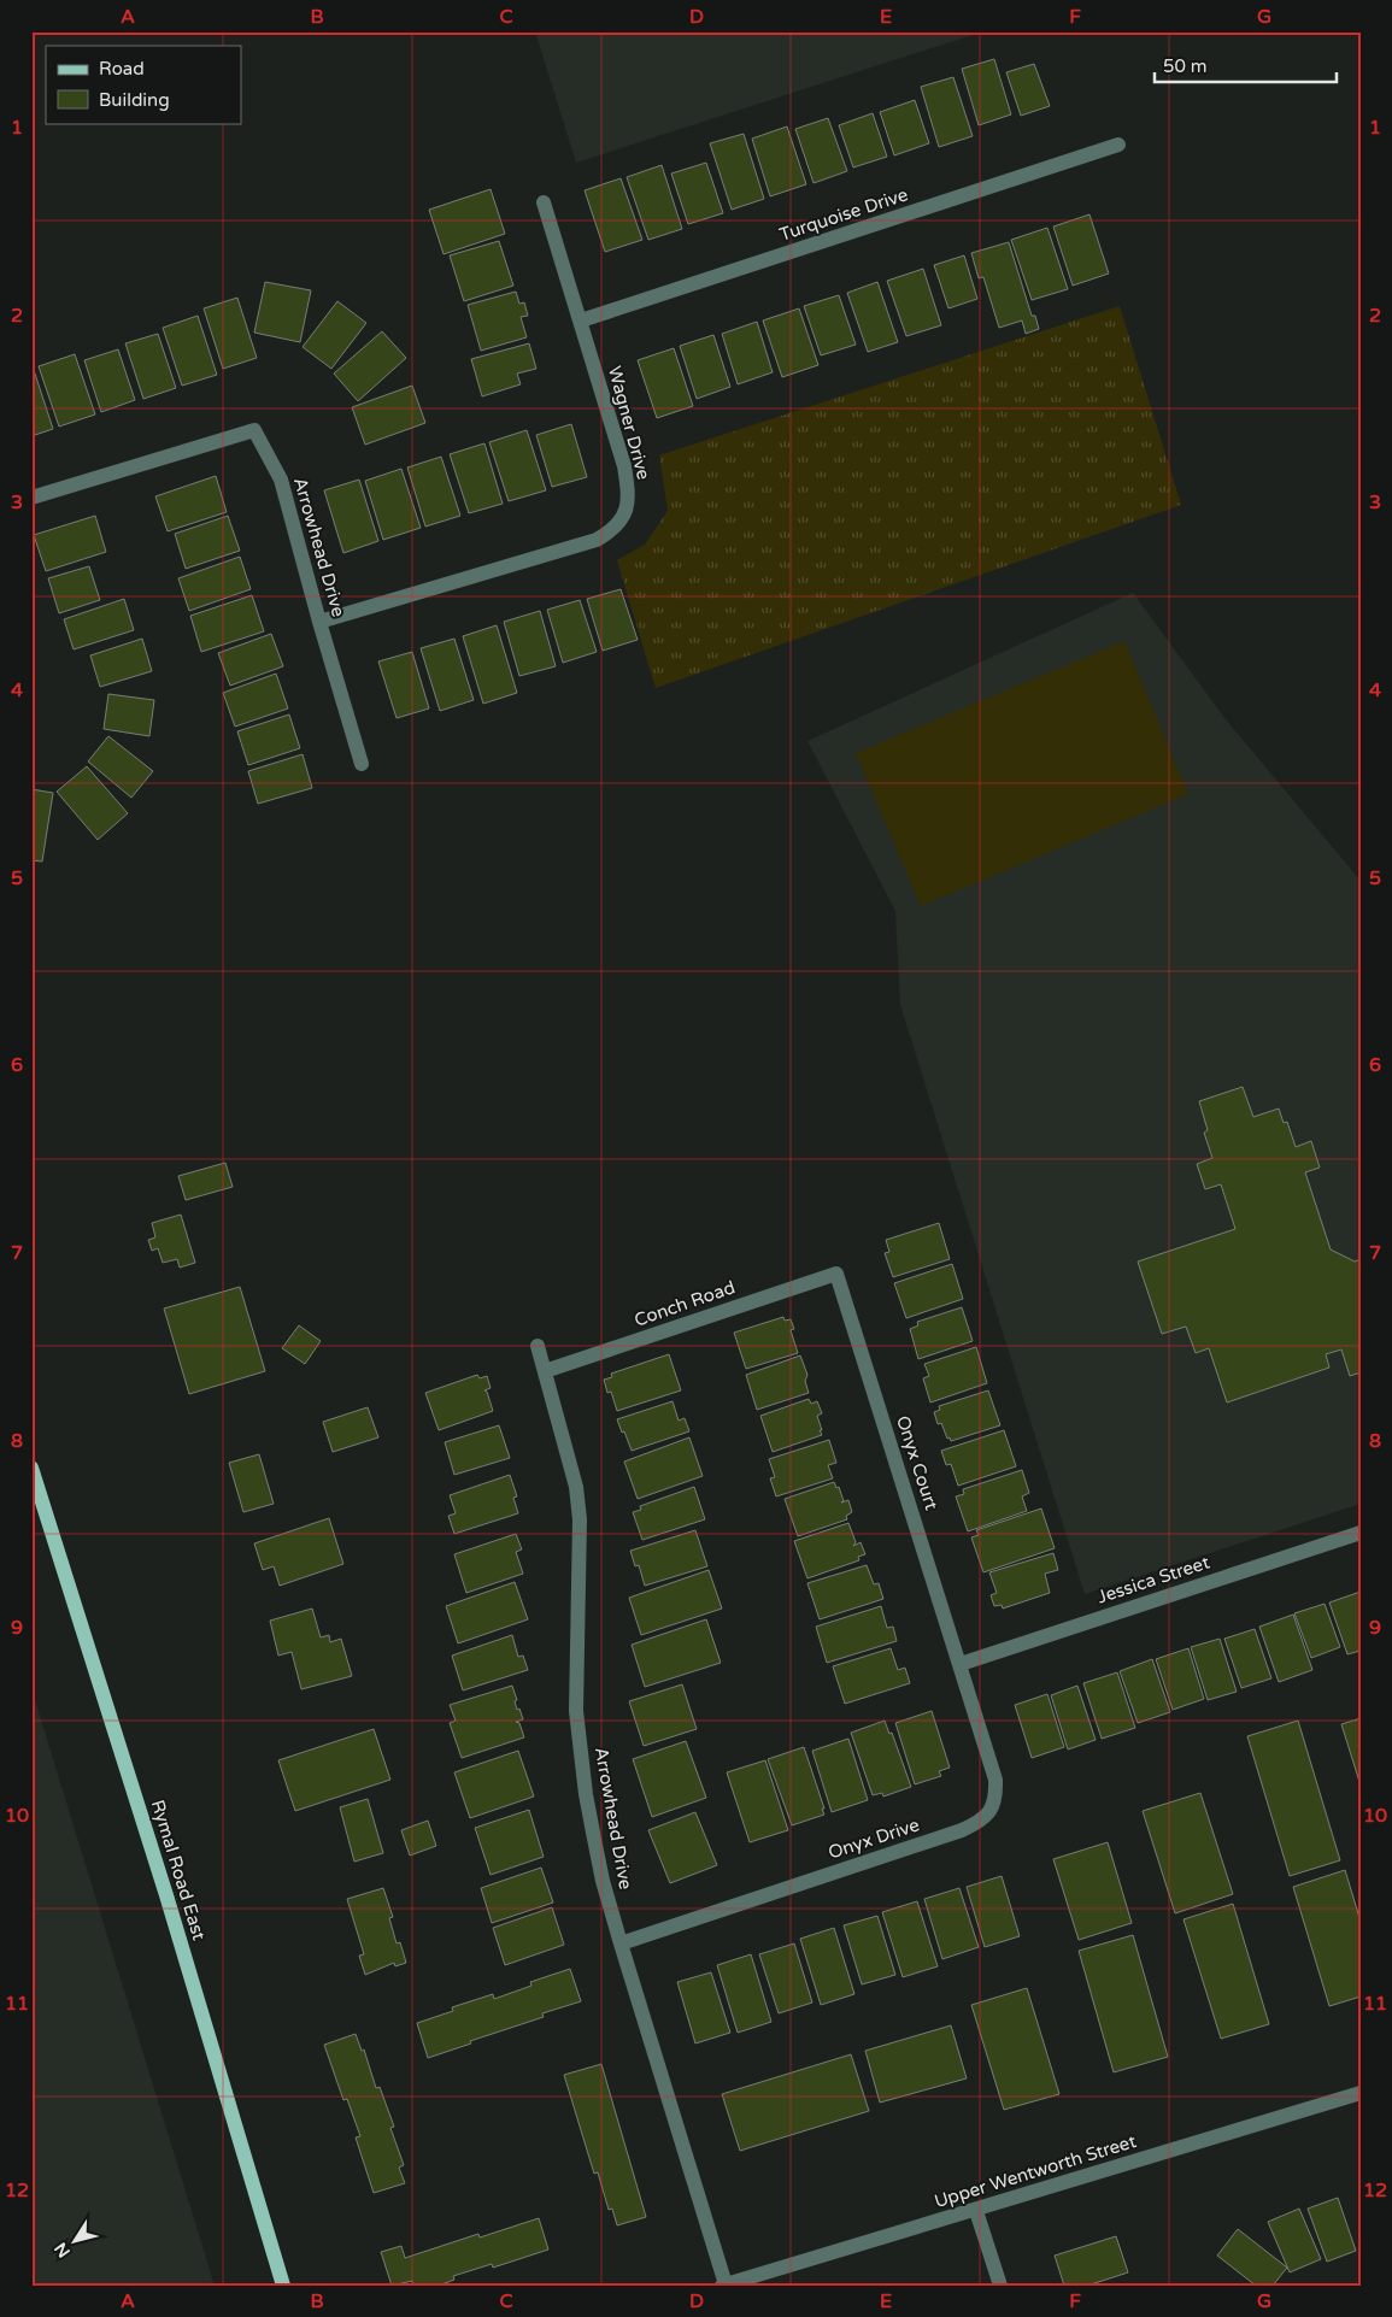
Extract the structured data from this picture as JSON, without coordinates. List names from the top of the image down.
{
  "streets": {
    "main road": ["Rymal Road East"],
    "street": [
      "Turquoise Drive",
      "Wagner Drive",
      "Arrowhead Drive",
      "Conch Road",
      "Onyx Court",
      "Jessica Street",
      "Onyx Drive",
      "Upper Wentworth Street"
    ]
  },
  "crossings": [
    ["Turquoise Drive", "Wagner Drive"],
    ["Wagner Drive", "Arrowhead Drive"],
    ["Arrowhead Drive", "Conch Road"],
    ["Arrowhead Drive", "Onyx Drive"],
    ["Arrowhead Drive", "Upper Wentworth Street"],
    ["Conch Road", "Onyx Court"],
    ["Onyx Court", "Jessica Street"],
    ["Onyx Court", "Onyx Drive"],
    ["Jessica Street", "Onyx Drive"]
  ],
  "legend": ["Road", "Building"],
  "scale_bar": "50 m",
  "north": "bottom left",
  "grid": {
    "columns": [
      "A",
      "B",
      "C",
      "D",
      "E",
      "F",
      "G"
    ],
    "rows": [
      "1",
      "2",
      "3",
      "4",
      "5",
      "6",
      "7",
      "8",
      "9",
      "10",
      "11",
      "12"
    ]
  }
}
